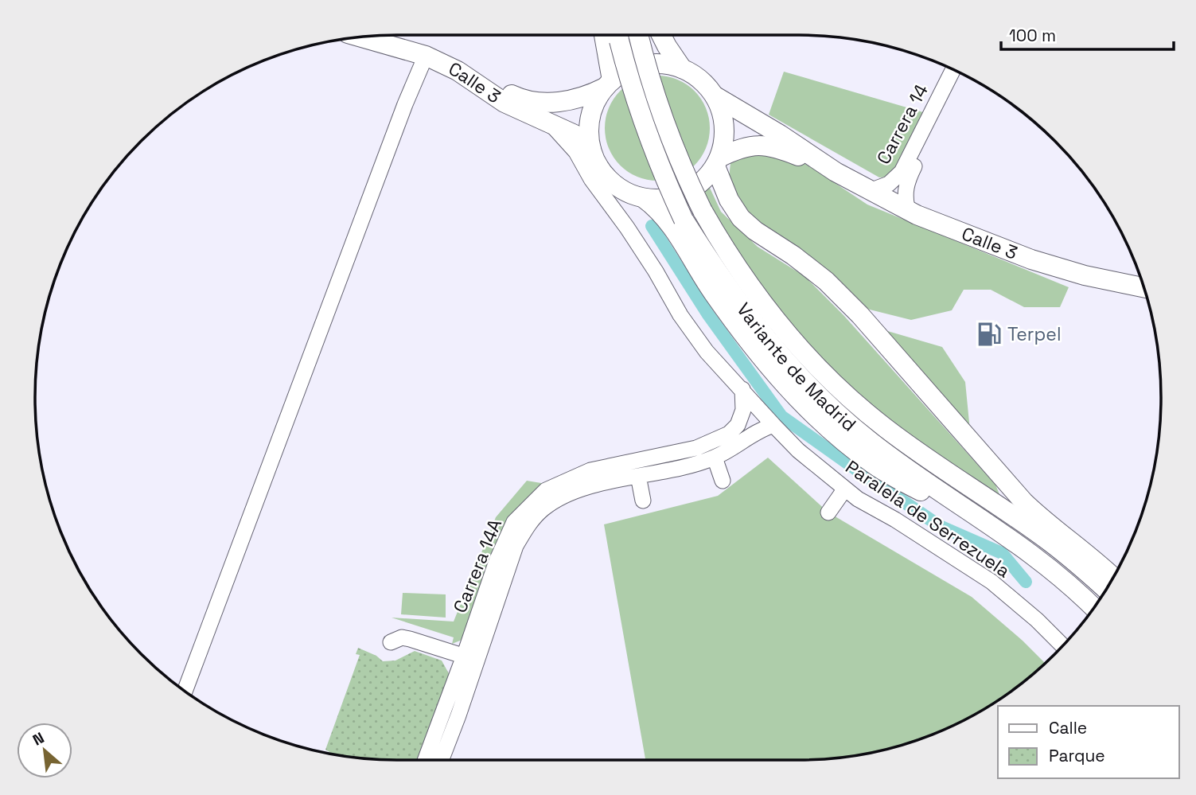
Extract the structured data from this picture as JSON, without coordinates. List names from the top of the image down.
{
  "streets": {
    "main road": ["Calle 3", "Variante de Madrid"],
    "street": ["Carrera 14", "Paralela de Serrezuela", "Carrera 14A"]
  },
  "crossings": [
    ["Calle 3", "Carrera 14"],
    ["Calle 3", "Paralela de Serrezuela"],
    ["Paralela de Serrezuela", "Carrera 14A"]
  ],
  "places": {
    "fuel station": ["Terpel"]
  },
  "legend": ["Calle", "Parque"],
  "scale_bar": "100 m",
  "north": "top left"
}
